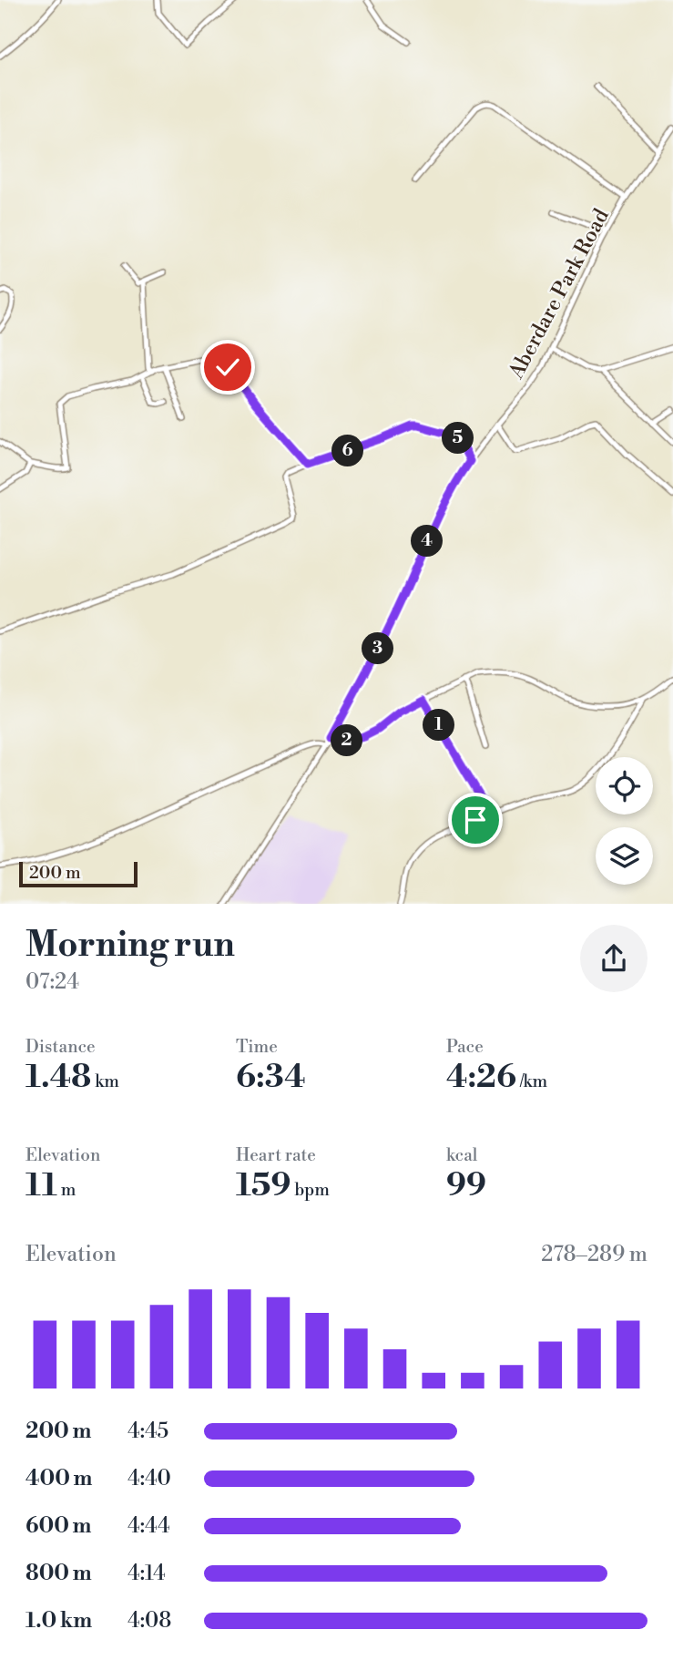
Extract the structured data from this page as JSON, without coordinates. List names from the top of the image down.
{
  "streets": {
    "street": ["Aberdare Park Road"]
  },
  "scale_bar": "200 m",
  "page": {
    "pins": [
      "5",
      "6",
      "4",
      "3",
      "1",
      "2"
    ],
    "scale": "200 m",
    "heading": ["Morning run", "07:24"],
    "stats": [
      ["Distance", "1.48 km"],
      ["Time", "6:34"],
      ["Pace", "4:26 /km"],
      ["Elevation", "11 m"],
      ["Heart rate", "159 bpm"],
      ["kcal", "99"]
    ],
    "chart": ["Elevation", "278–289 m"],
    "list": [
      {
        "name": "200 m",
        "note": "4:45"
      },
      {
        "name": "400 m",
        "note": "4:40"
      },
      {
        "name": "600 m",
        "note": "4:44"
      },
      {
        "name": "800 m",
        "note": "4:14"
      },
      {
        "name": "1.0 km",
        "note": "4:08"
      }
    ]
  }
}
